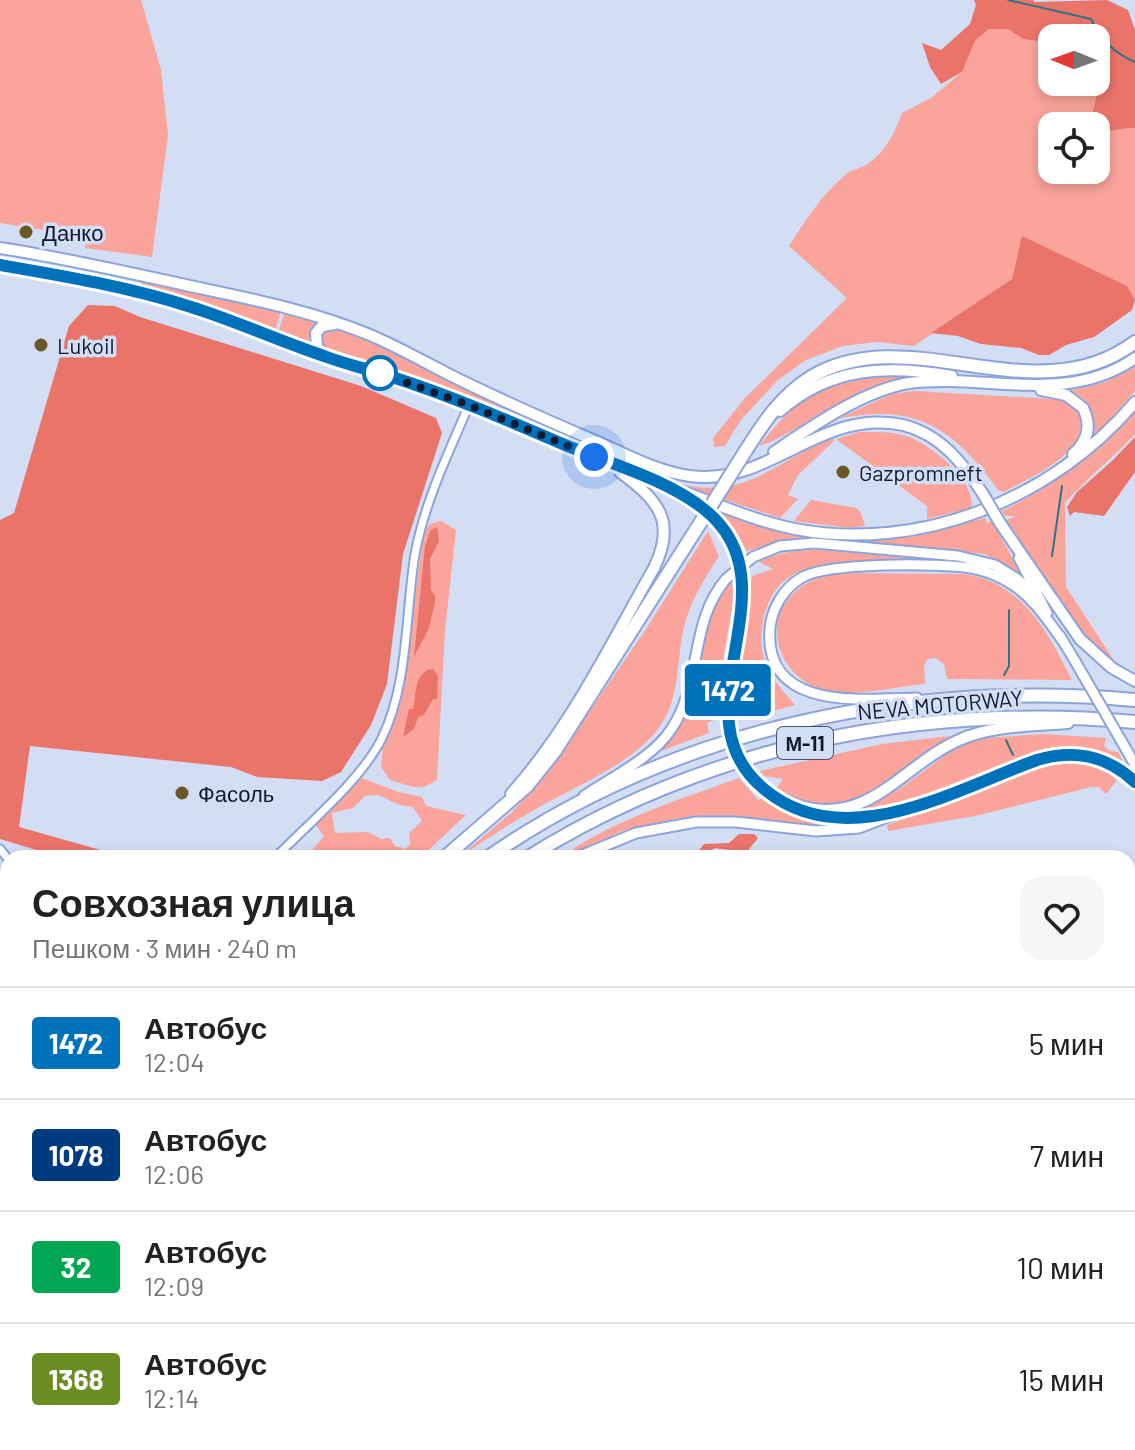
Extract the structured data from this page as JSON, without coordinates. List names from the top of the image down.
{
  "streets": {
    "highway": ["NEVA MOTORWAY", "М-11"]
  },
  "places": [
    "Данко",
    "Lukoil",
    "Gazpromneft",
    "Фасоль"
  ],
  "lines": ["bus line 1472"],
  "north": "left",
  "page": {
    "on_map": "1472",
    "heading": ["Совхозная улица", "Пешком · 3 мин · 240 m"],
    "list": [
      {
        "mark": "1472",
        "name": "Автобус",
        "note": "12:04",
        "value": "5 мин"
      },
      {
        "mark": "1078",
        "name": "Автобус",
        "note": "12:06",
        "value": "7 мин"
      },
      {
        "mark": "32",
        "name": "Автобус",
        "note": "12:09",
        "value": "10 мин"
      },
      {
        "mark": "1368",
        "name": "Автобус",
        "note": "12:14",
        "value": "15 мин"
      }
    ]
  }
}
